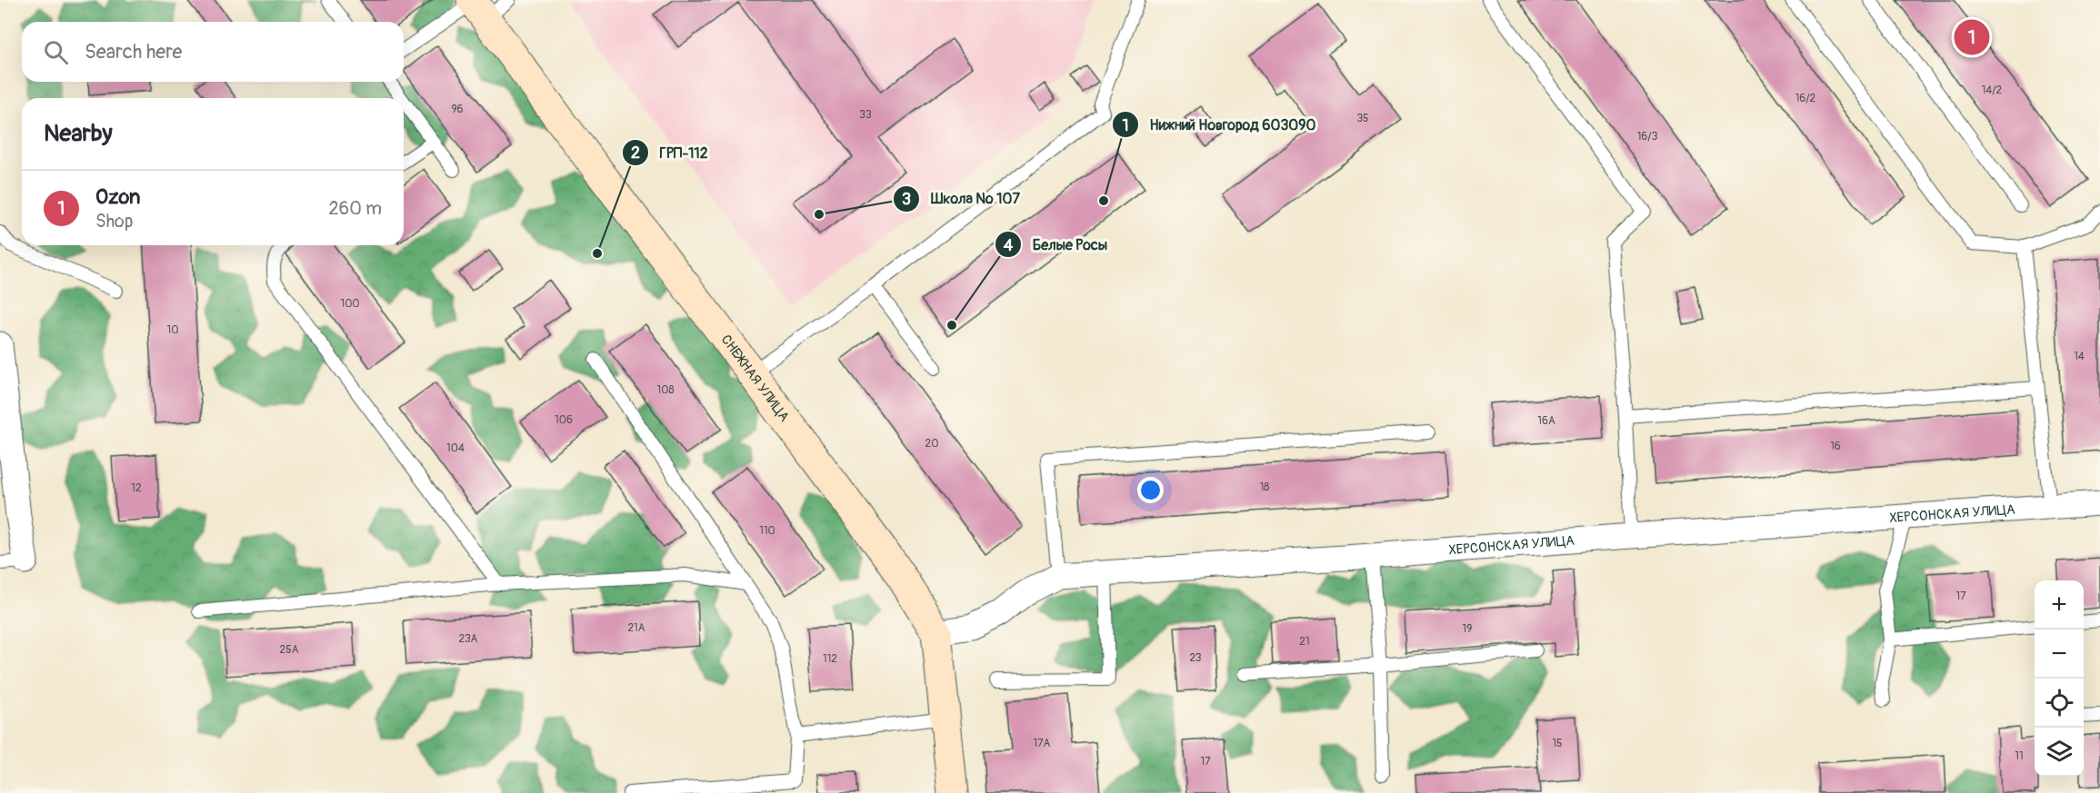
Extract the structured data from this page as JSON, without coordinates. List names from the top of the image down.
{
  "streets": {
    "street": ["СНЕЖНАЯ УЛИЦА", "ХЕРСОНСКАЯ УЛИЦА"]
  },
  "crossings": [
    ["СНЕЖНАЯ УЛИЦА", "ХЕРСОНСКАЯ УЛИЦА"]
  ],
  "places": [
    "Нижний Новгород 603090",
    "Школа № 107",
    "ГРП-112",
    "Белые Росы"
  ],
  "house_numbers": [
    "14/2",
    "16/2",
    "96",
    "33",
    "35",
    "16/3",
    "100",
    "10",
    "14",
    "108",
    "106",
    "16А",
    "20",
    "16",
    "104",
    "18",
    "12",
    "110",
    "17",
    "21А",
    "19",
    "23А",
    "21",
    "25А",
    "23",
    "112",
    "17А",
    "15",
    "11",
    "17"
  ],
  "page": {
    "pins": "1",
    "search": "Search here",
    "heading": "Nearby",
    "list": [
      {
        "mark": "1",
        "name": "Ozon",
        "note": "Shop",
        "value": "260 m"
      }
    ],
    "map_buttons": ["+", "−"]
  }
}
